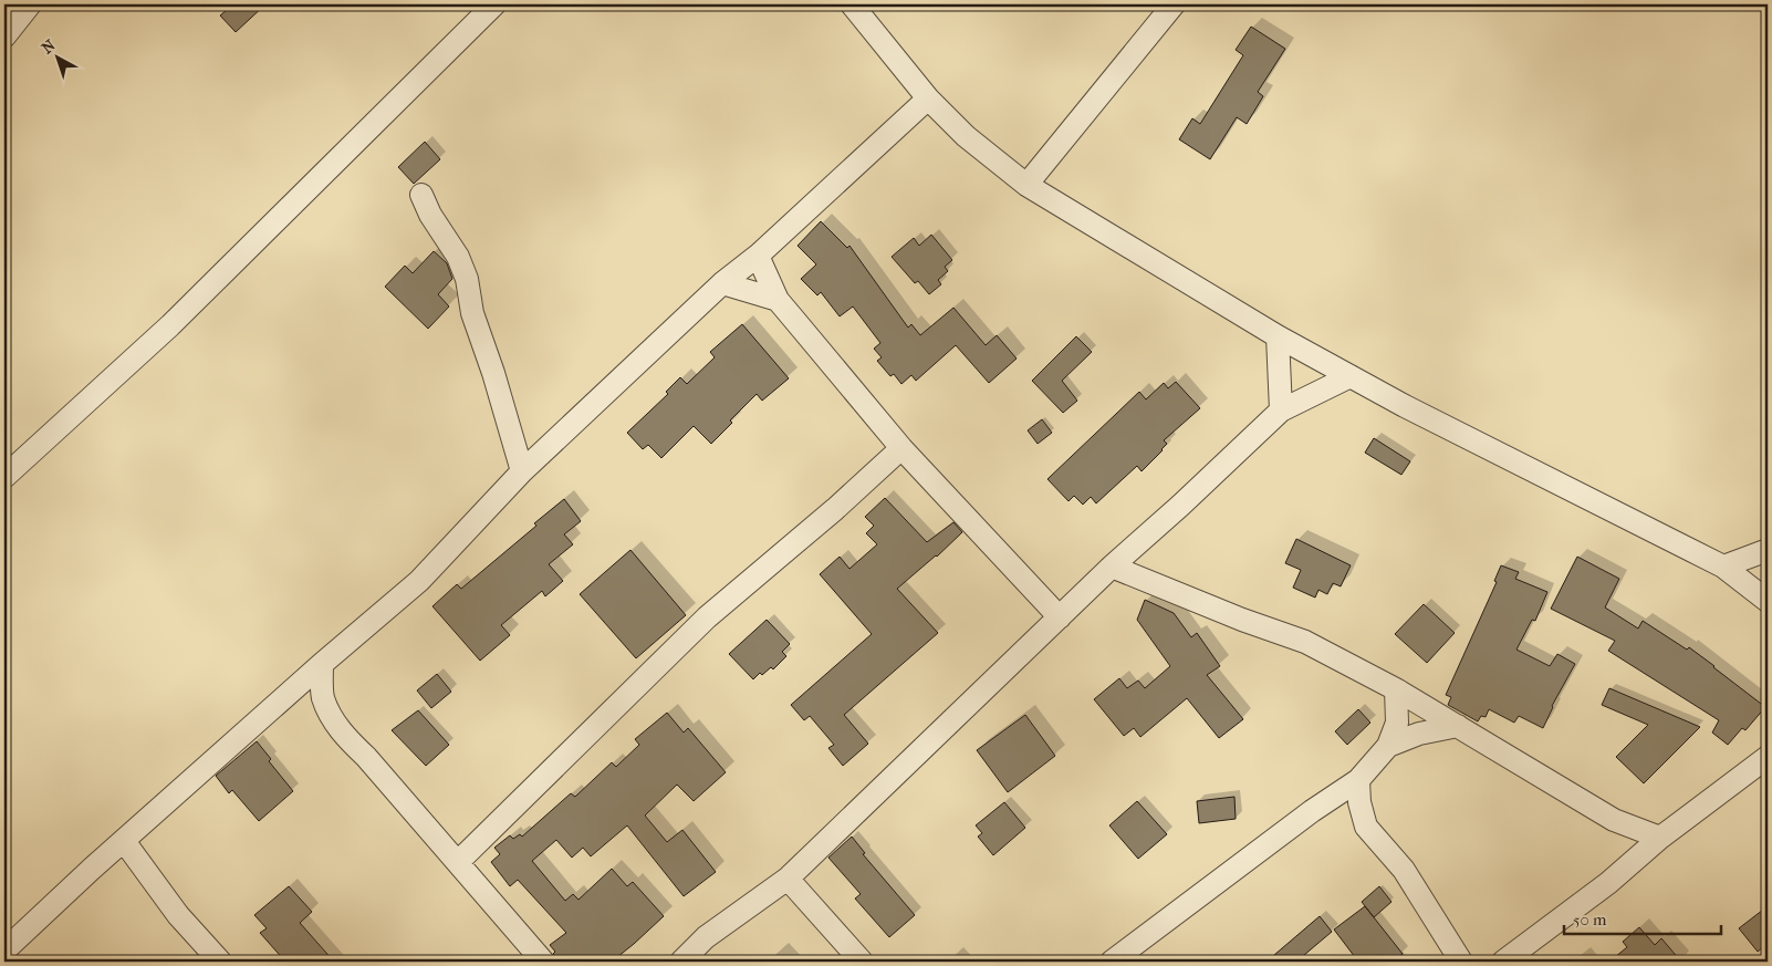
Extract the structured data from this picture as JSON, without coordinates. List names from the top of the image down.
{
  "scale_bar": "50 m",
  "north": "top left"
}
